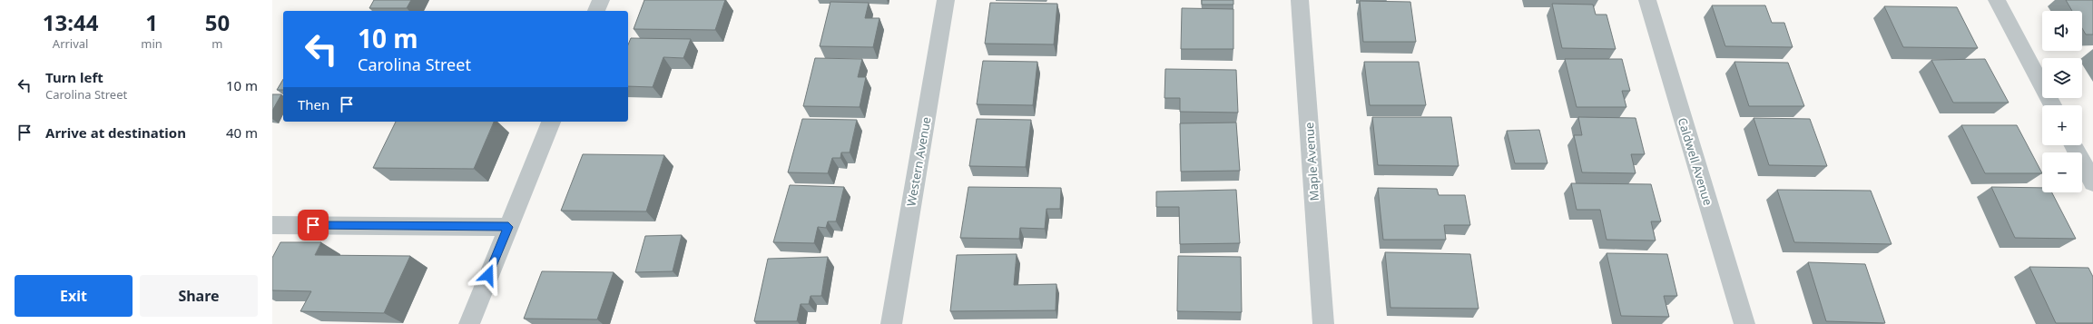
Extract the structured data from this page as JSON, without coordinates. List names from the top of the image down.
{
  "streets": {
    "street": ["Western Avenue", "Maple Avenue", "Caldwell Avenue"]
  },
  "page": {
    "eta": [
      "13:44",
      "Arrival",
      "1",
      "min",
      "50",
      "m"
    ],
    "map_buttons": ["+", "−"],
    "turn": ["10 m", "Carolina Street"],
    "list": [
      {
        "name": "Turn left",
        "note": "Carolina Street",
        "value": "10 m"
      },
      {
        "name": "Arrive at destination",
        "value": "40 m"
      }
    ],
    "then": "Then",
    "buttons": ["Exit", "Share"]
  }
}
